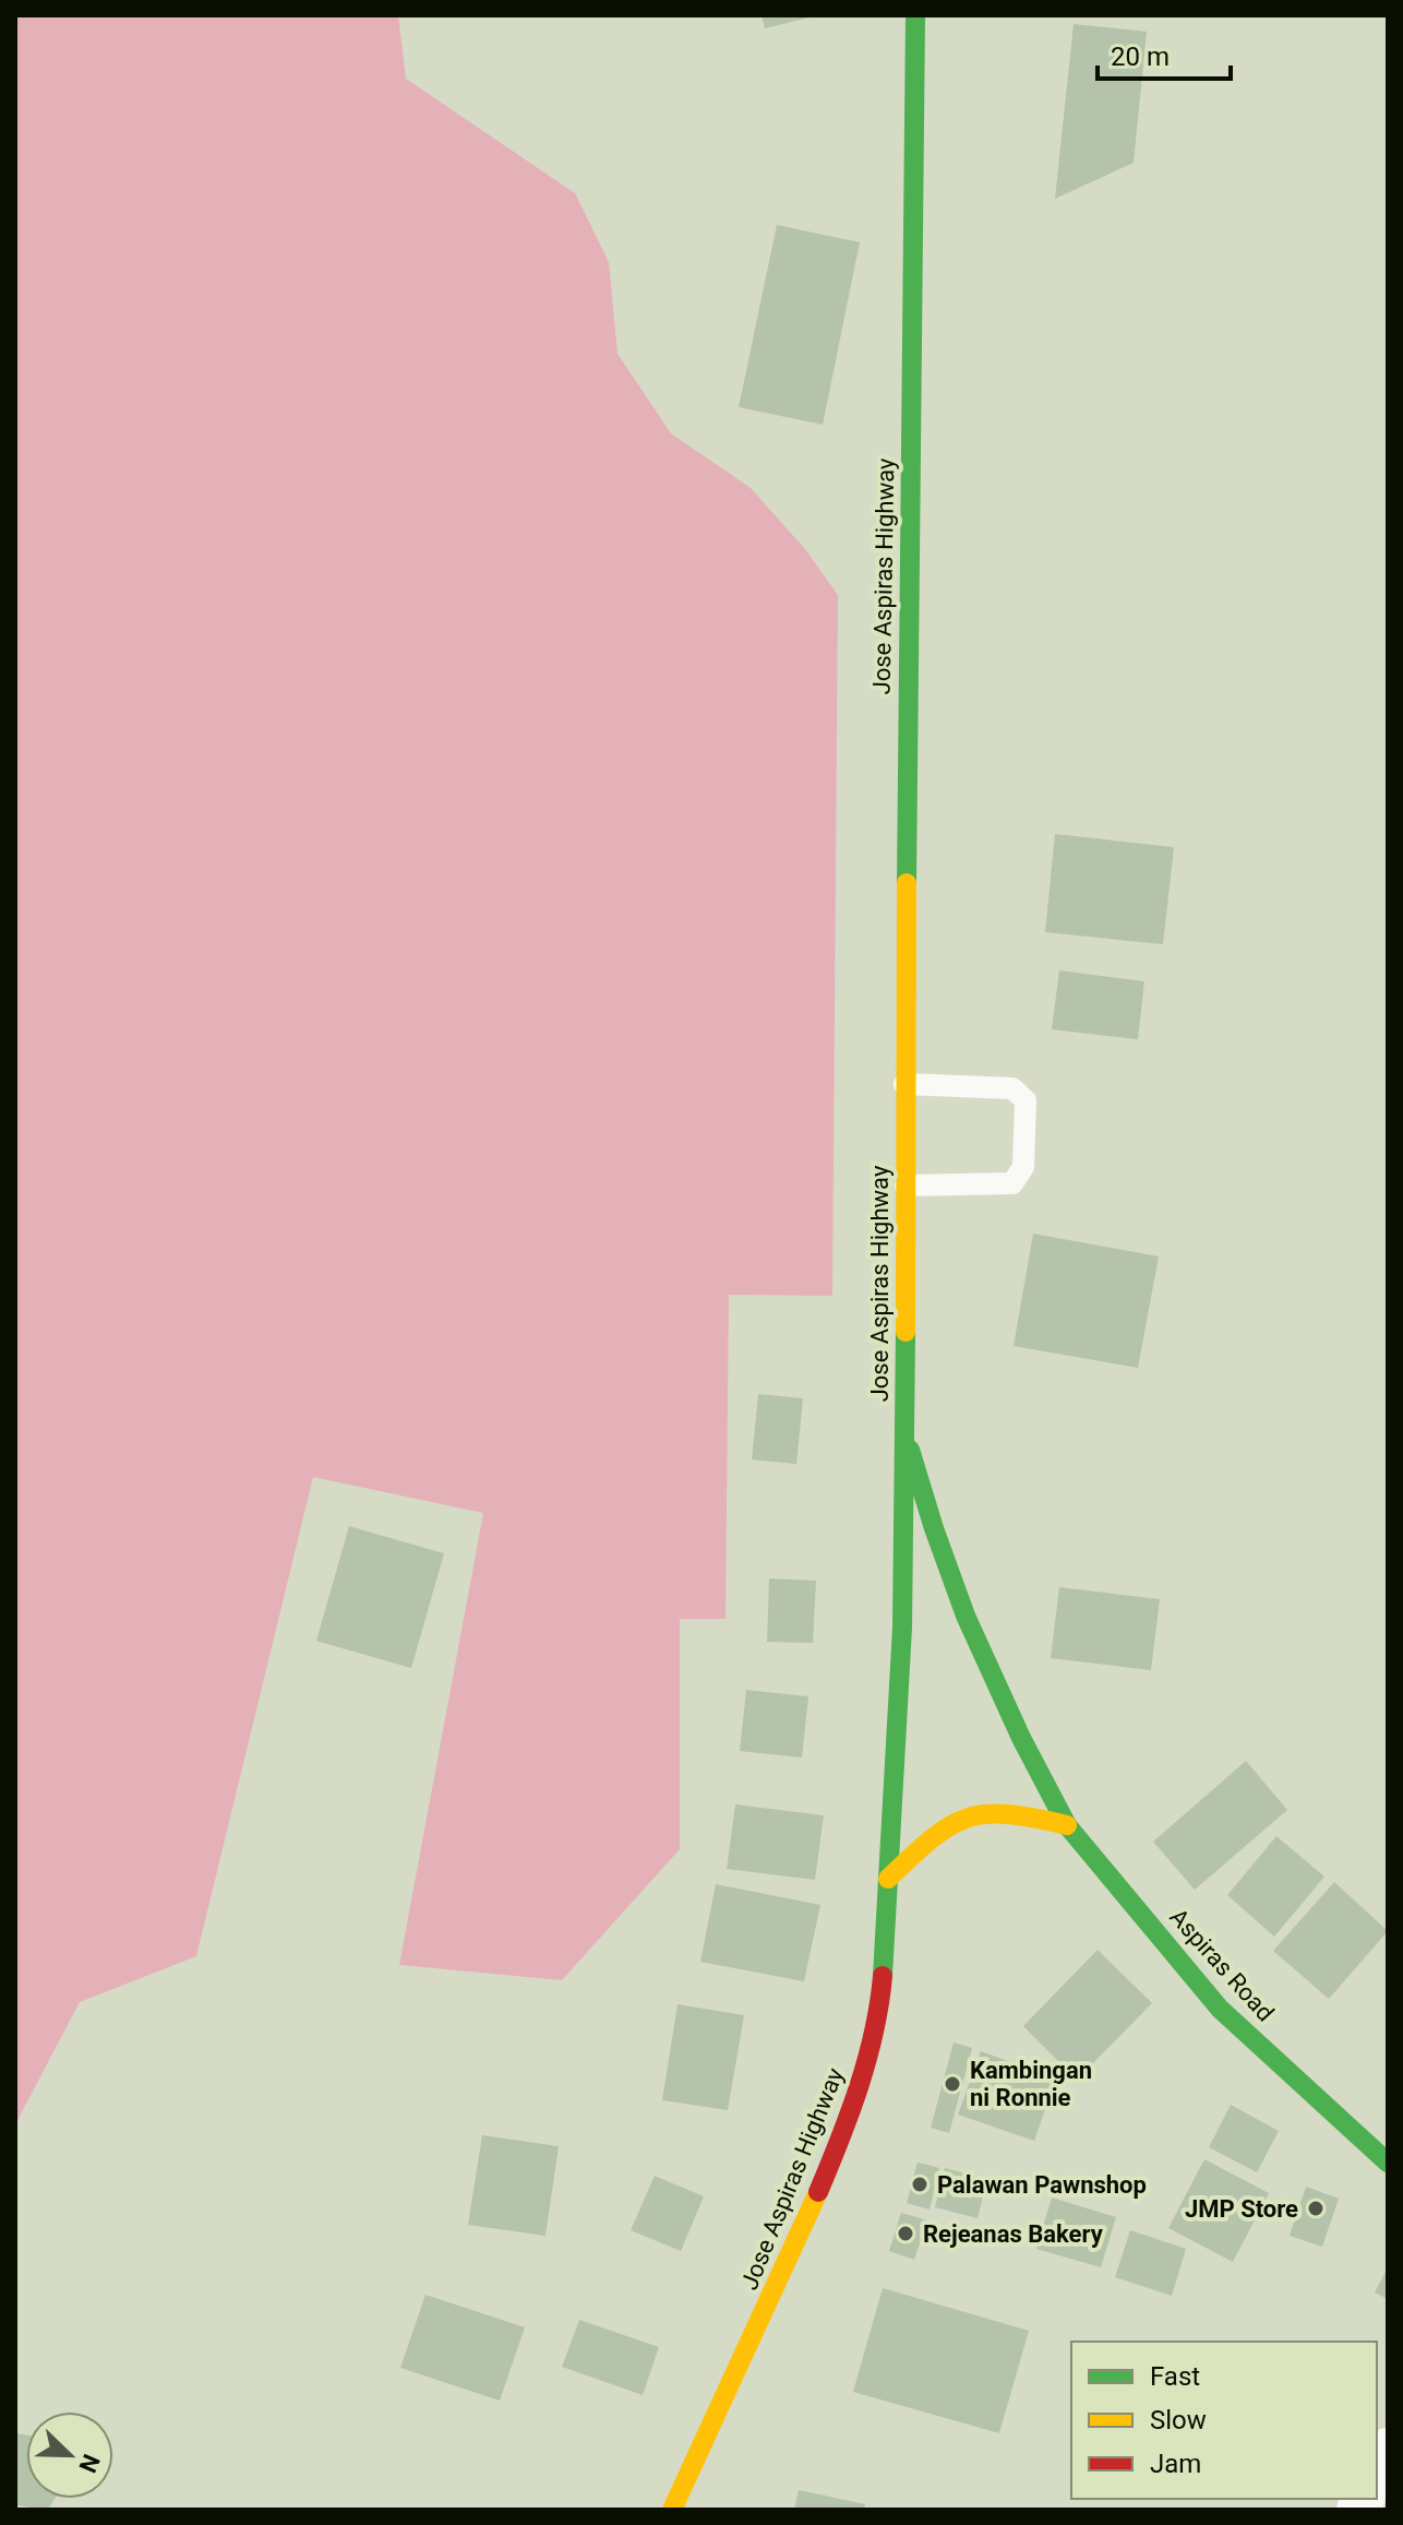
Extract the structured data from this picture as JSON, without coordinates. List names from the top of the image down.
{
  "streets": {
    "main road": ["Jose Aspiras Highway", "Aspiras Road"]
  },
  "crossings": [
    ["Jose Aspiras Highway", "Aspiras Road"]
  ],
  "places": [
    "Kambingan ni Ronnie",
    "Palawan Pawnshop",
    "JMP Store",
    "Rejeanas Bakery"
  ],
  "legend": ["Fast", "Slow", "Jam"],
  "scale_bar": "20 m",
  "north": "bottom right"
}
